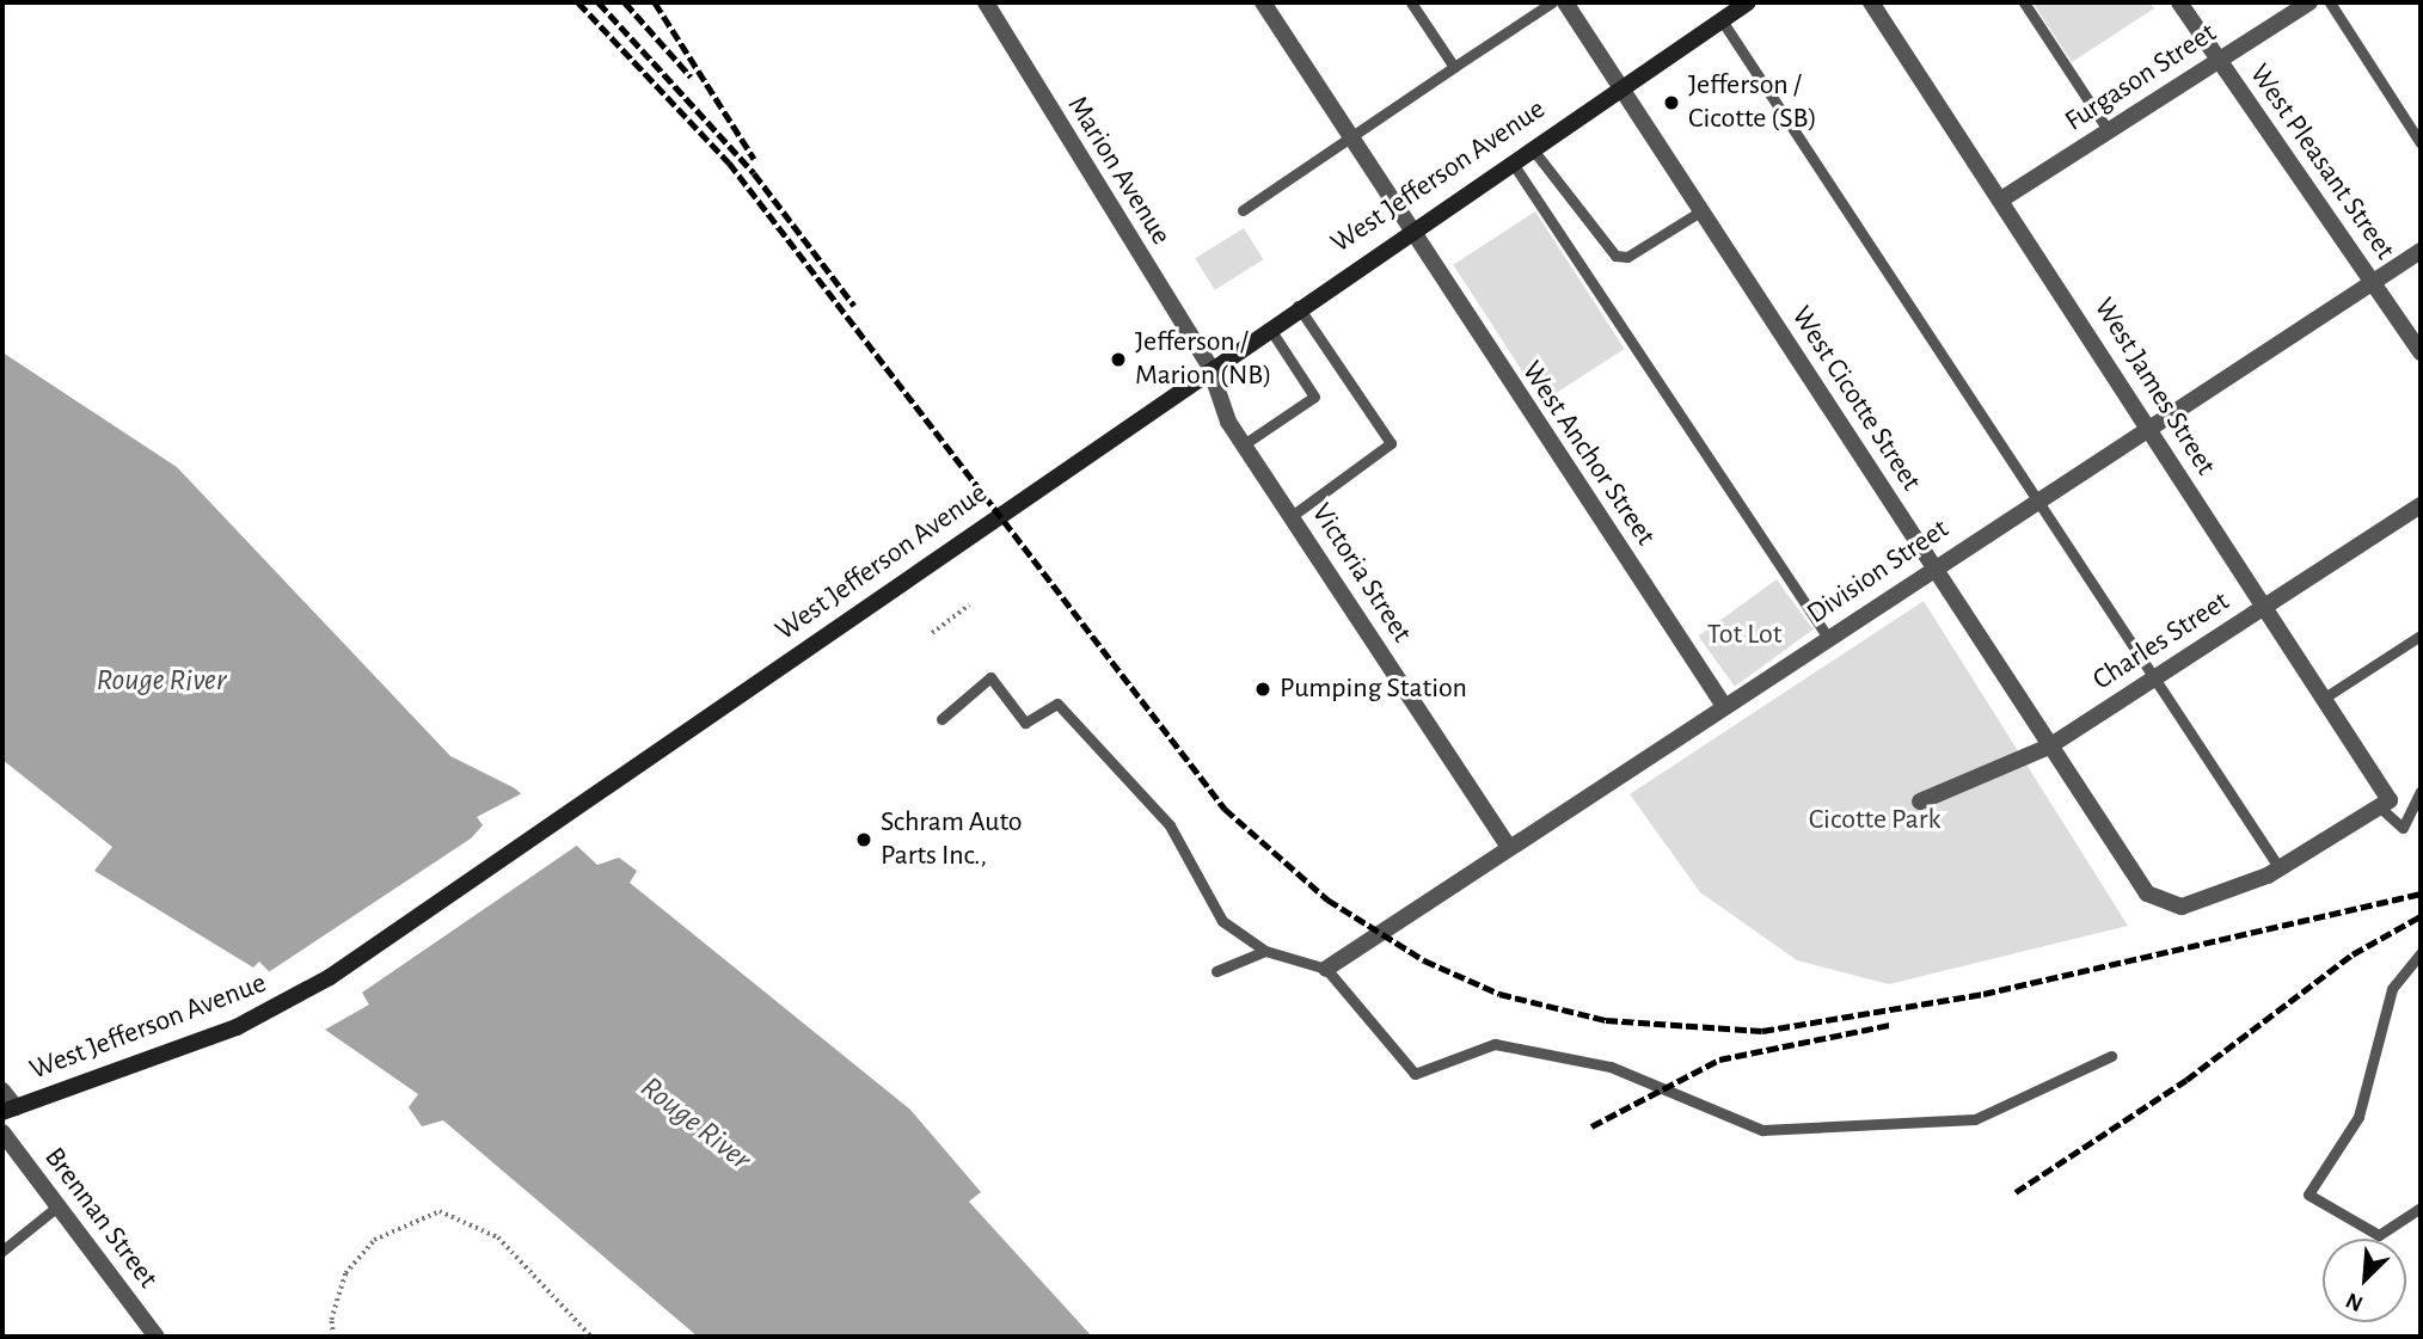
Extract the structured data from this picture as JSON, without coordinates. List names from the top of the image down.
{
  "streets": {
    "main road": ["West Jefferson Avenue"],
    "street": [
      "Furgason Street",
      "West Pleasant Street",
      "Marion Avenue",
      "West James Street",
      "West Cicotte Street",
      "West Anchor Street",
      "Division Street",
      "Victoria Street",
      "Charles Street",
      "Brennan Street"
    ]
  },
  "crossings": [
    ["Furgason Street", "West Pleasant Street"],
    ["Furgason Street", "West James Street"],
    ["West Pleasant Street", "Division Street"],
    ["Marion Avenue", "West Jefferson Avenue"],
    ["Marion Avenue", "Victoria Street"],
    ["West Jefferson Avenue", "West Cicotte Street"],
    ["West Jefferson Avenue", "West Anchor Street"],
    ["West Jefferson Avenue", "Victoria Street"],
    ["West James Street", "Division Street"],
    ["West James Street", "Charles Street"],
    ["West Cicotte Street", "Division Street"],
    ["West Cicotte Street", "Charles Street"],
    ["West Anchor Street", "Division Street"],
    ["Division Street", "Victoria Street"]
  ],
  "water": ["Rouge River"],
  "parks": ["Tot Lot", "Cicotte Park"],
  "places": [
    "Jefferson / Cicotte (SB)",
    "Jefferson / Marion (NB)",
    "Pumping Station",
    "Schram Auto Parts Inc.,"
  ],
  "north": "bottom left"
}
